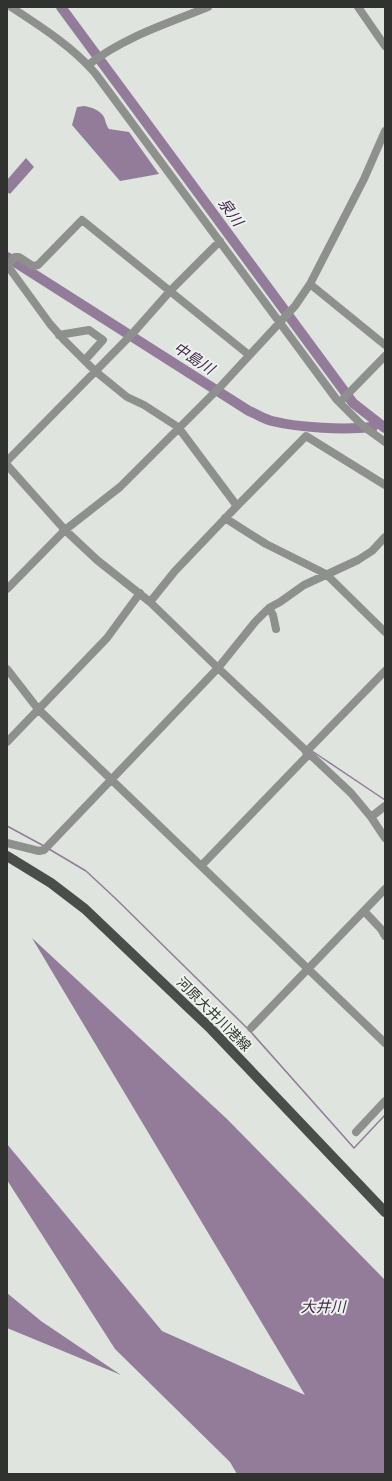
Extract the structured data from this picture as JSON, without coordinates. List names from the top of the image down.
{
  "streets": {
    "main road": ["河原大井川港線"]
  },
  "water": ["泉川", "中島川", "大井川"]
}
